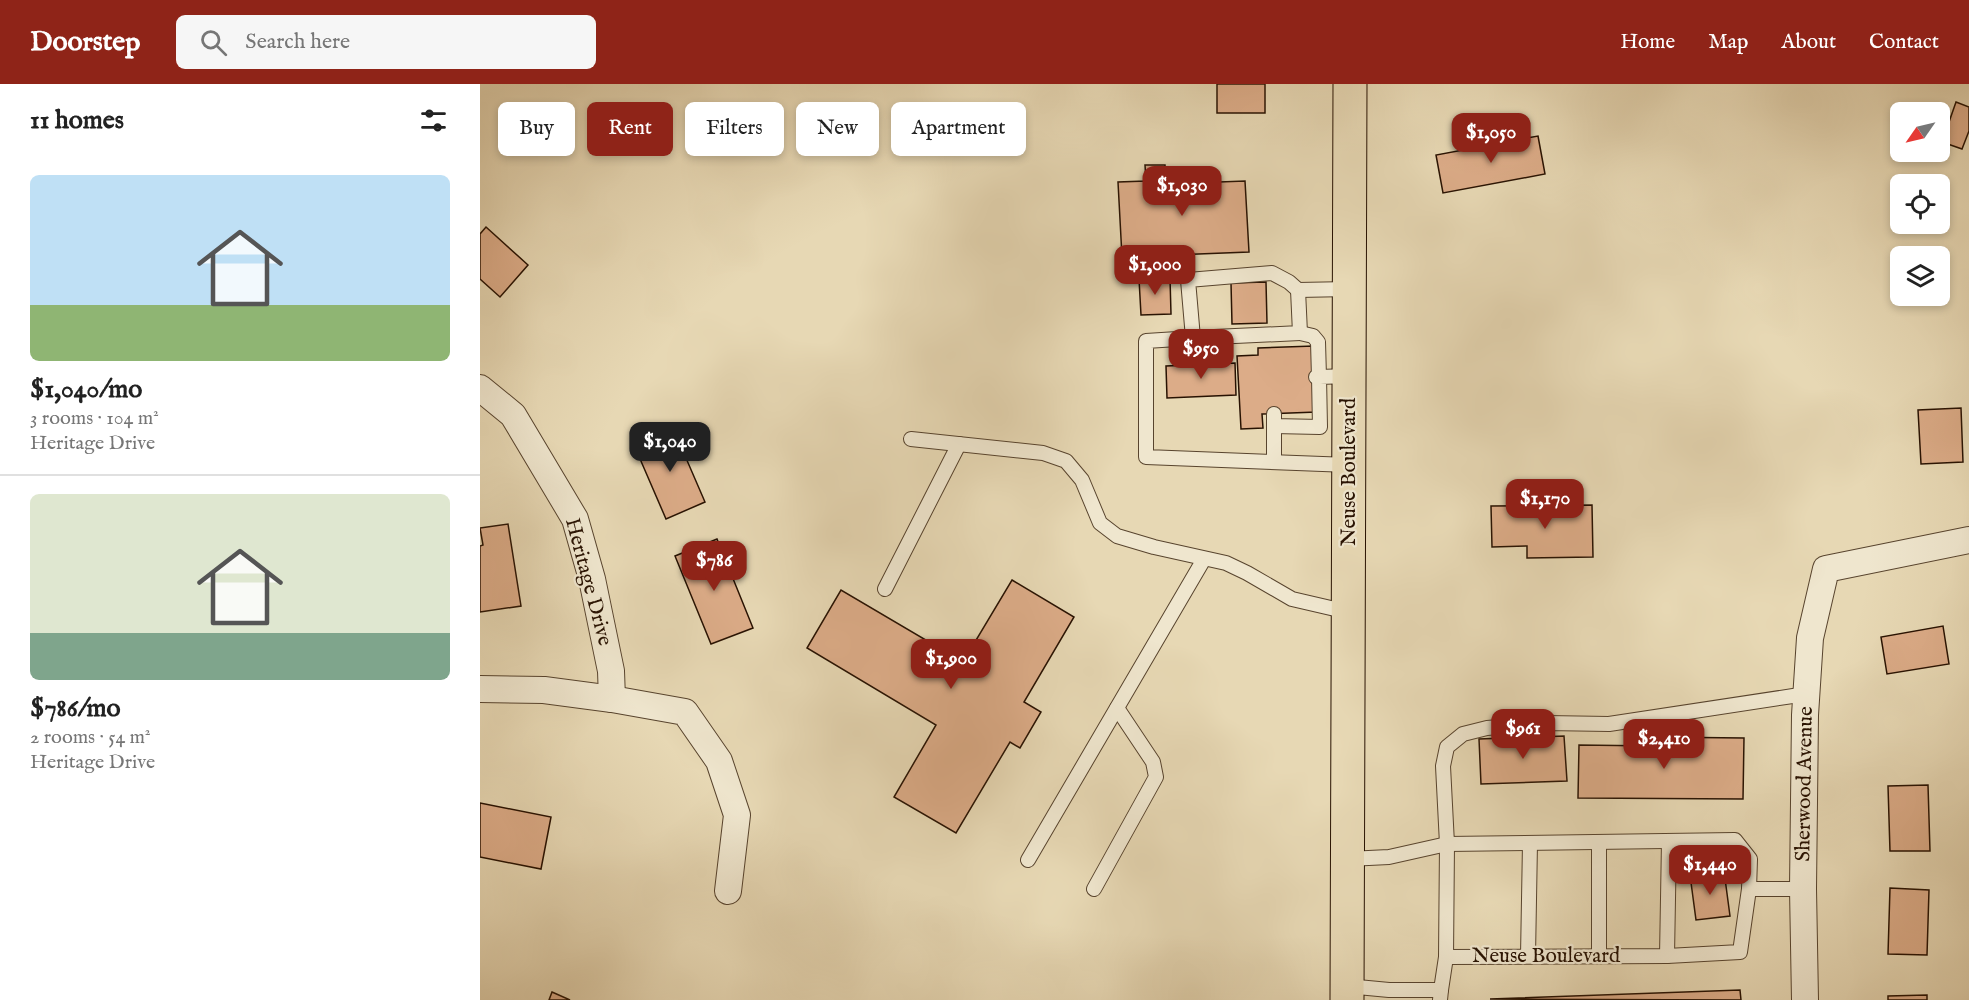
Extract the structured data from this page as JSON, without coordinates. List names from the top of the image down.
{
  "streets": {
    "main road": ["Neuse Boulevard"],
    "street": ["Heritage Drive", "Sherwood Avenue"]
  },
  "crossings": [
    ["Neuse Boulevard", "Sherwood Avenue"]
  ],
  "north": "bottom left",
  "page": {
    "header": "Doorstep",
    "search": "Search here",
    "nav": [
      "Home",
      "Map",
      "About",
      "Contact"
    ],
    "heading": "11 homes",
    "chip": [
      "Buy",
      "Rent",
      "Filters",
      "New",
      "Apartment"
    ],
    "price": [
      "$1,050",
      "$1,030",
      "$1,000",
      "$950",
      "$1,040",
      "$1,170",
      "$786",
      "$1,900",
      "$961",
      "$2,410",
      "$1,440"
    ],
    "list": [
      {
        "name": "$1,040/mo",
        "note": "3 rooms · 104 m² · Heritage Drive"
      },
      {
        "name": "$786/mo",
        "note": "2 rooms · 54 m² · Heritage Drive"
      }
    ]
  }
}
